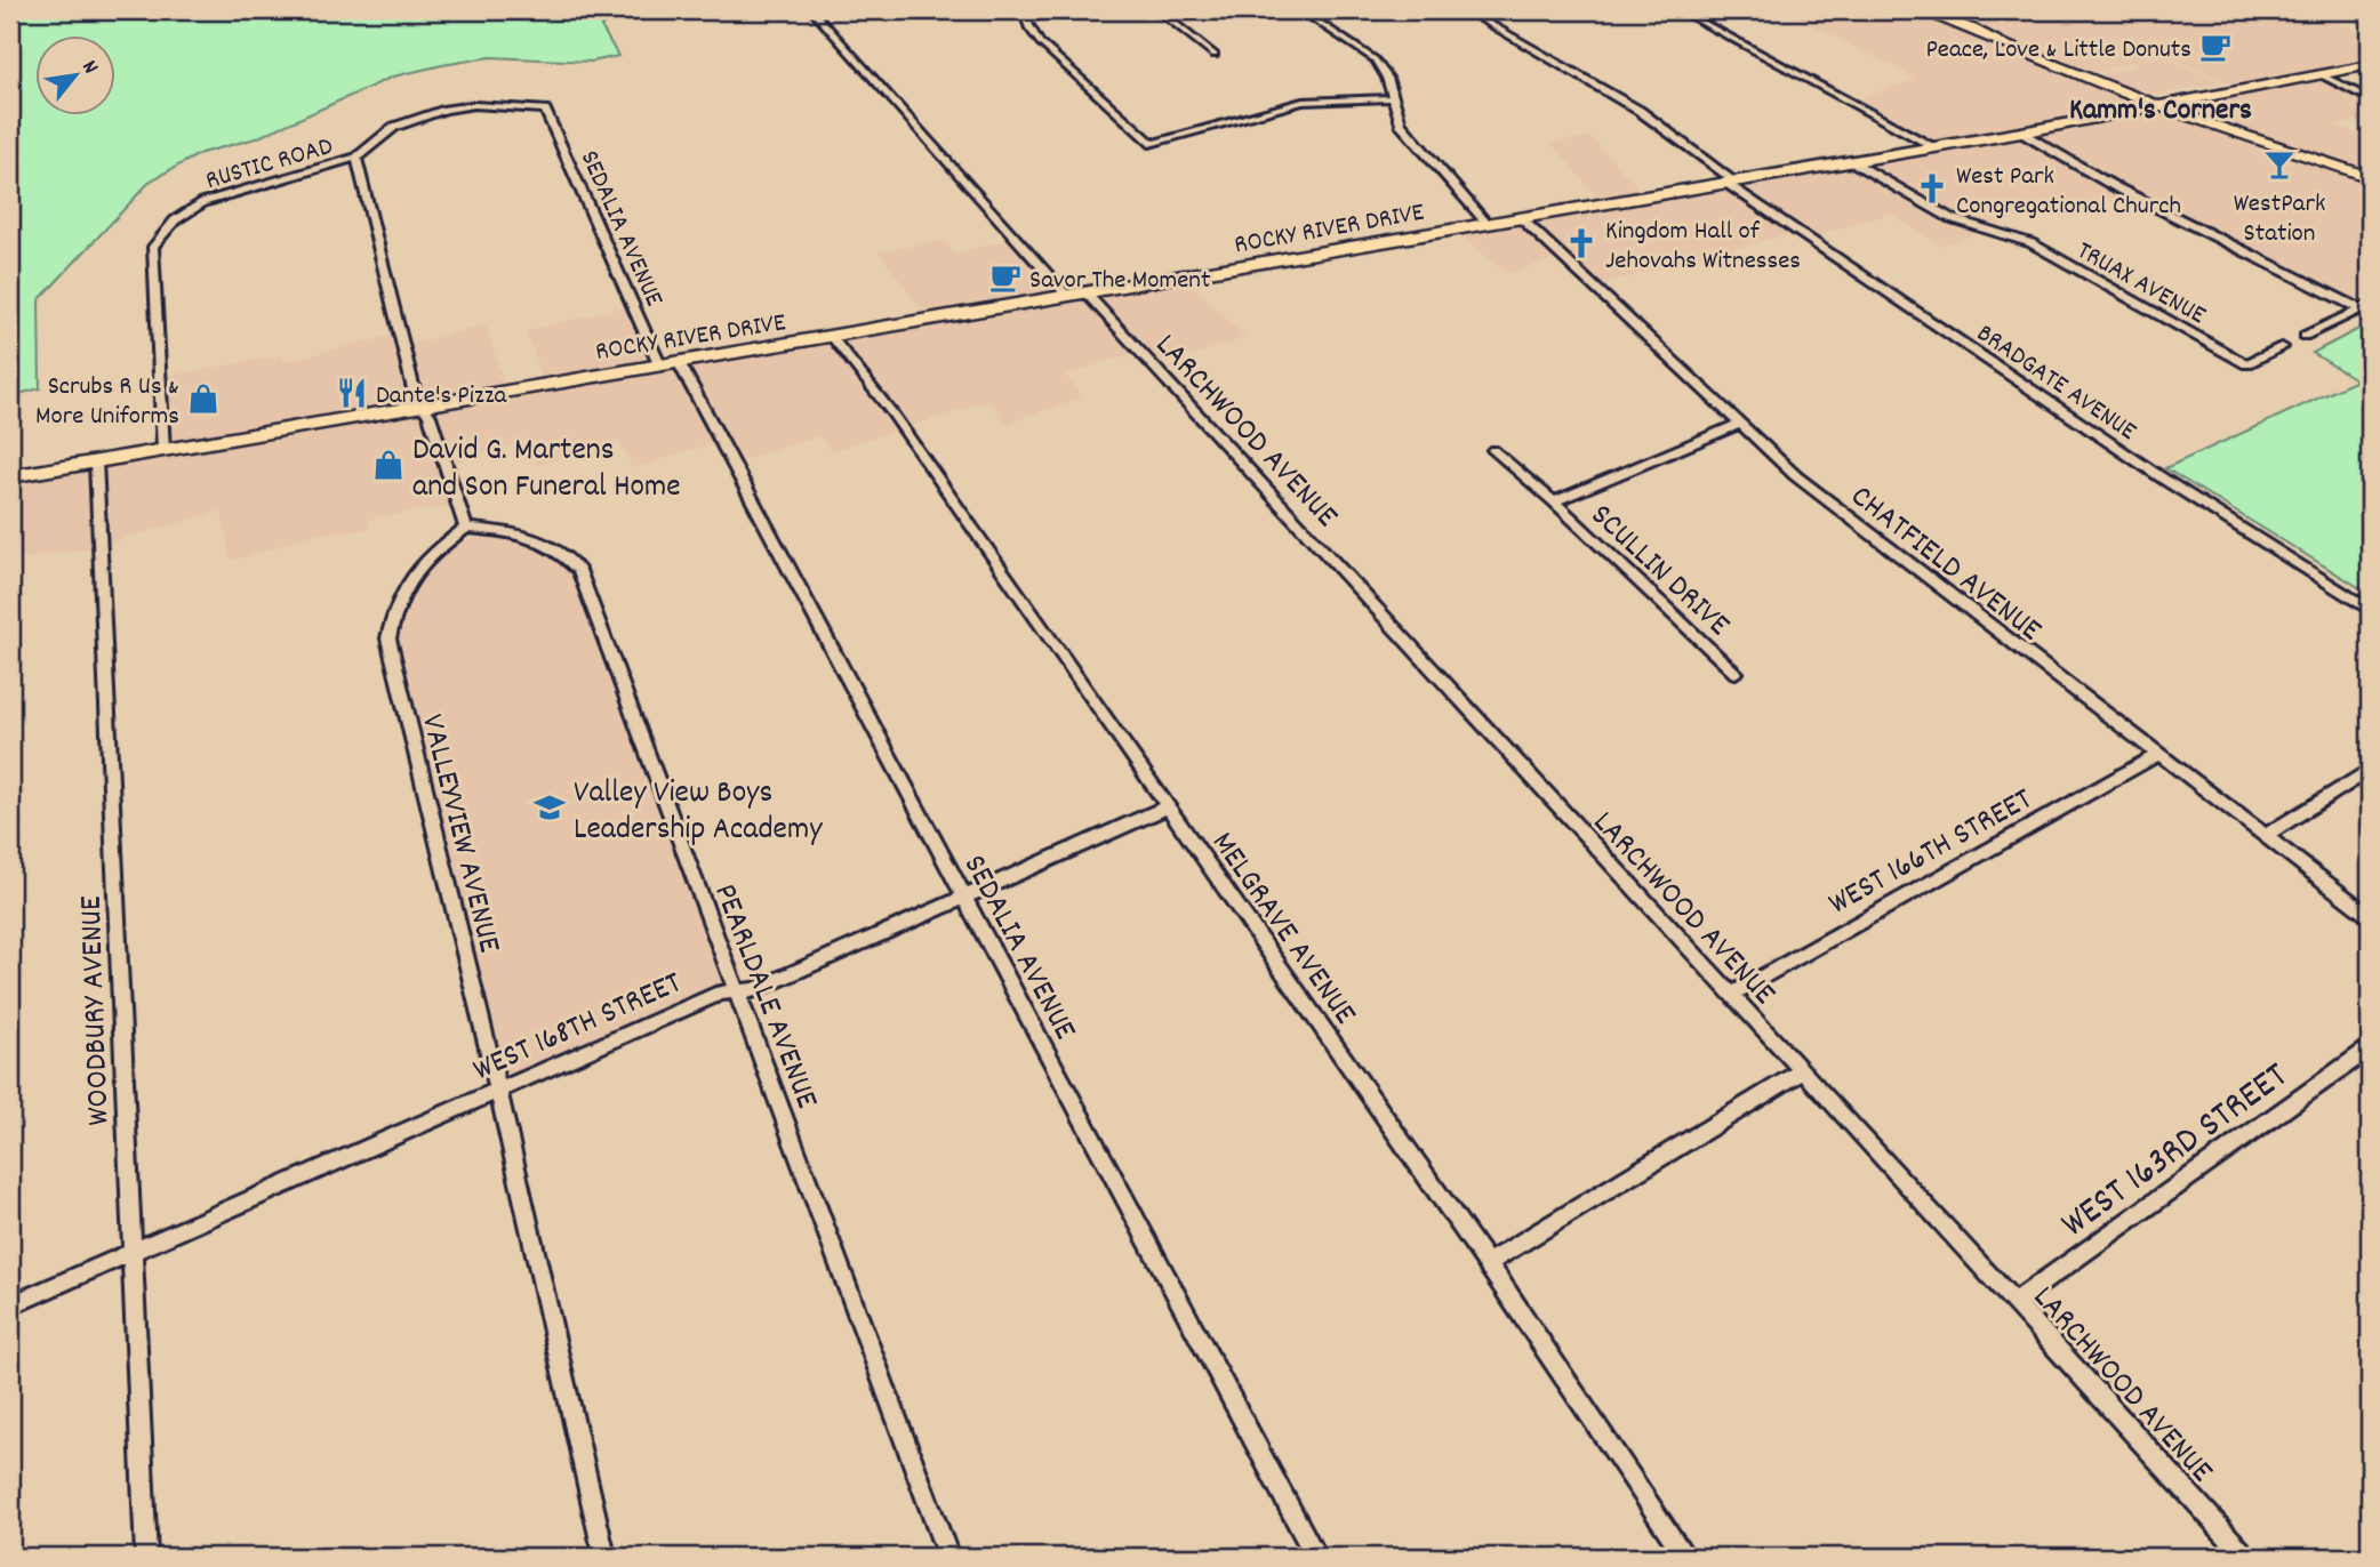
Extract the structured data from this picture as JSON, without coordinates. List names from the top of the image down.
{
  "streets": {
    "main road": ["ROCKY RIVER DRIVE"],
    "street": [
      "RUSTIC ROAD",
      "SEDALIA AVENUE",
      "TRUAX AVENUE",
      "BRADGATE AVENUE",
      "LARCHWOOD AVENUE",
      "CHATFIELD AVENUE",
      "SCULLIN DRIVE",
      "VALLEYVIEW AVENUE",
      "WEST 166TH STREET",
      "MELGRAVE AVENUE",
      "PEARLDALE AVENUE",
      "WOODBURY AVENUE",
      "WEST 168TH STREET",
      "WEST 163RD STREET"
    ]
  },
  "crossings": [
    ["RUSTIC ROAD", "ROCKY RIVER DRIVE"],
    ["RUSTIC ROAD", "SEDALIA AVENUE"],
    ["ROCKY RIVER DRIVE", "SEDALIA AVENUE"],
    ["ROCKY RIVER DRIVE", "TRUAX AVENUE"],
    ["ROCKY RIVER DRIVE", "BRADGATE AVENUE"],
    ["ROCKY RIVER DRIVE", "LARCHWOOD AVENUE"],
    ["ROCKY RIVER DRIVE", "CHATFIELD AVENUE"],
    ["ROCKY RIVER DRIVE", "MELGRAVE AVENUE"],
    ["ROCKY RIVER DRIVE", "WOODBURY AVENUE"],
    ["SEDALIA AVENUE", "WEST 168TH STREET"],
    ["LARCHWOOD AVENUE", "WEST 166TH STREET"],
    ["LARCHWOOD AVENUE", "WEST 163RD STREET"],
    ["CHATFIELD AVENUE", "SCULLIN DRIVE"],
    ["CHATFIELD AVENUE", "WEST 166TH STREET"],
    ["VALLEYVIEW AVENUE", "PEARLDALE AVENUE"],
    ["VALLEYVIEW AVENUE", "WEST 168TH STREET"],
    ["MELGRAVE AVENUE", "WEST 168TH STREET"],
    ["PEARLDALE AVENUE", "WEST 168TH STREET"],
    ["WOODBURY AVENUE", "WEST 168TH STREET"]
  ],
  "districts": ["Kamm's Corners"],
  "places": {
    "cafe": ["Peace, Love & Little Donuts", "Savor The Moment"],
    "bar": ["WestPark Station"],
    "church": ["West Park Congregational Church", "Kingdom Hall of Jehovahs Witnesses"],
    "restaurant": ["Dante's Pizza"],
    "shop": ["Scrubs R Us & More Uniforms", "David G. Martens and Son Funeral Home"],
    "school or university": ["Valley View Boys Leadership Academy"]
  },
  "north": "top right"
}
